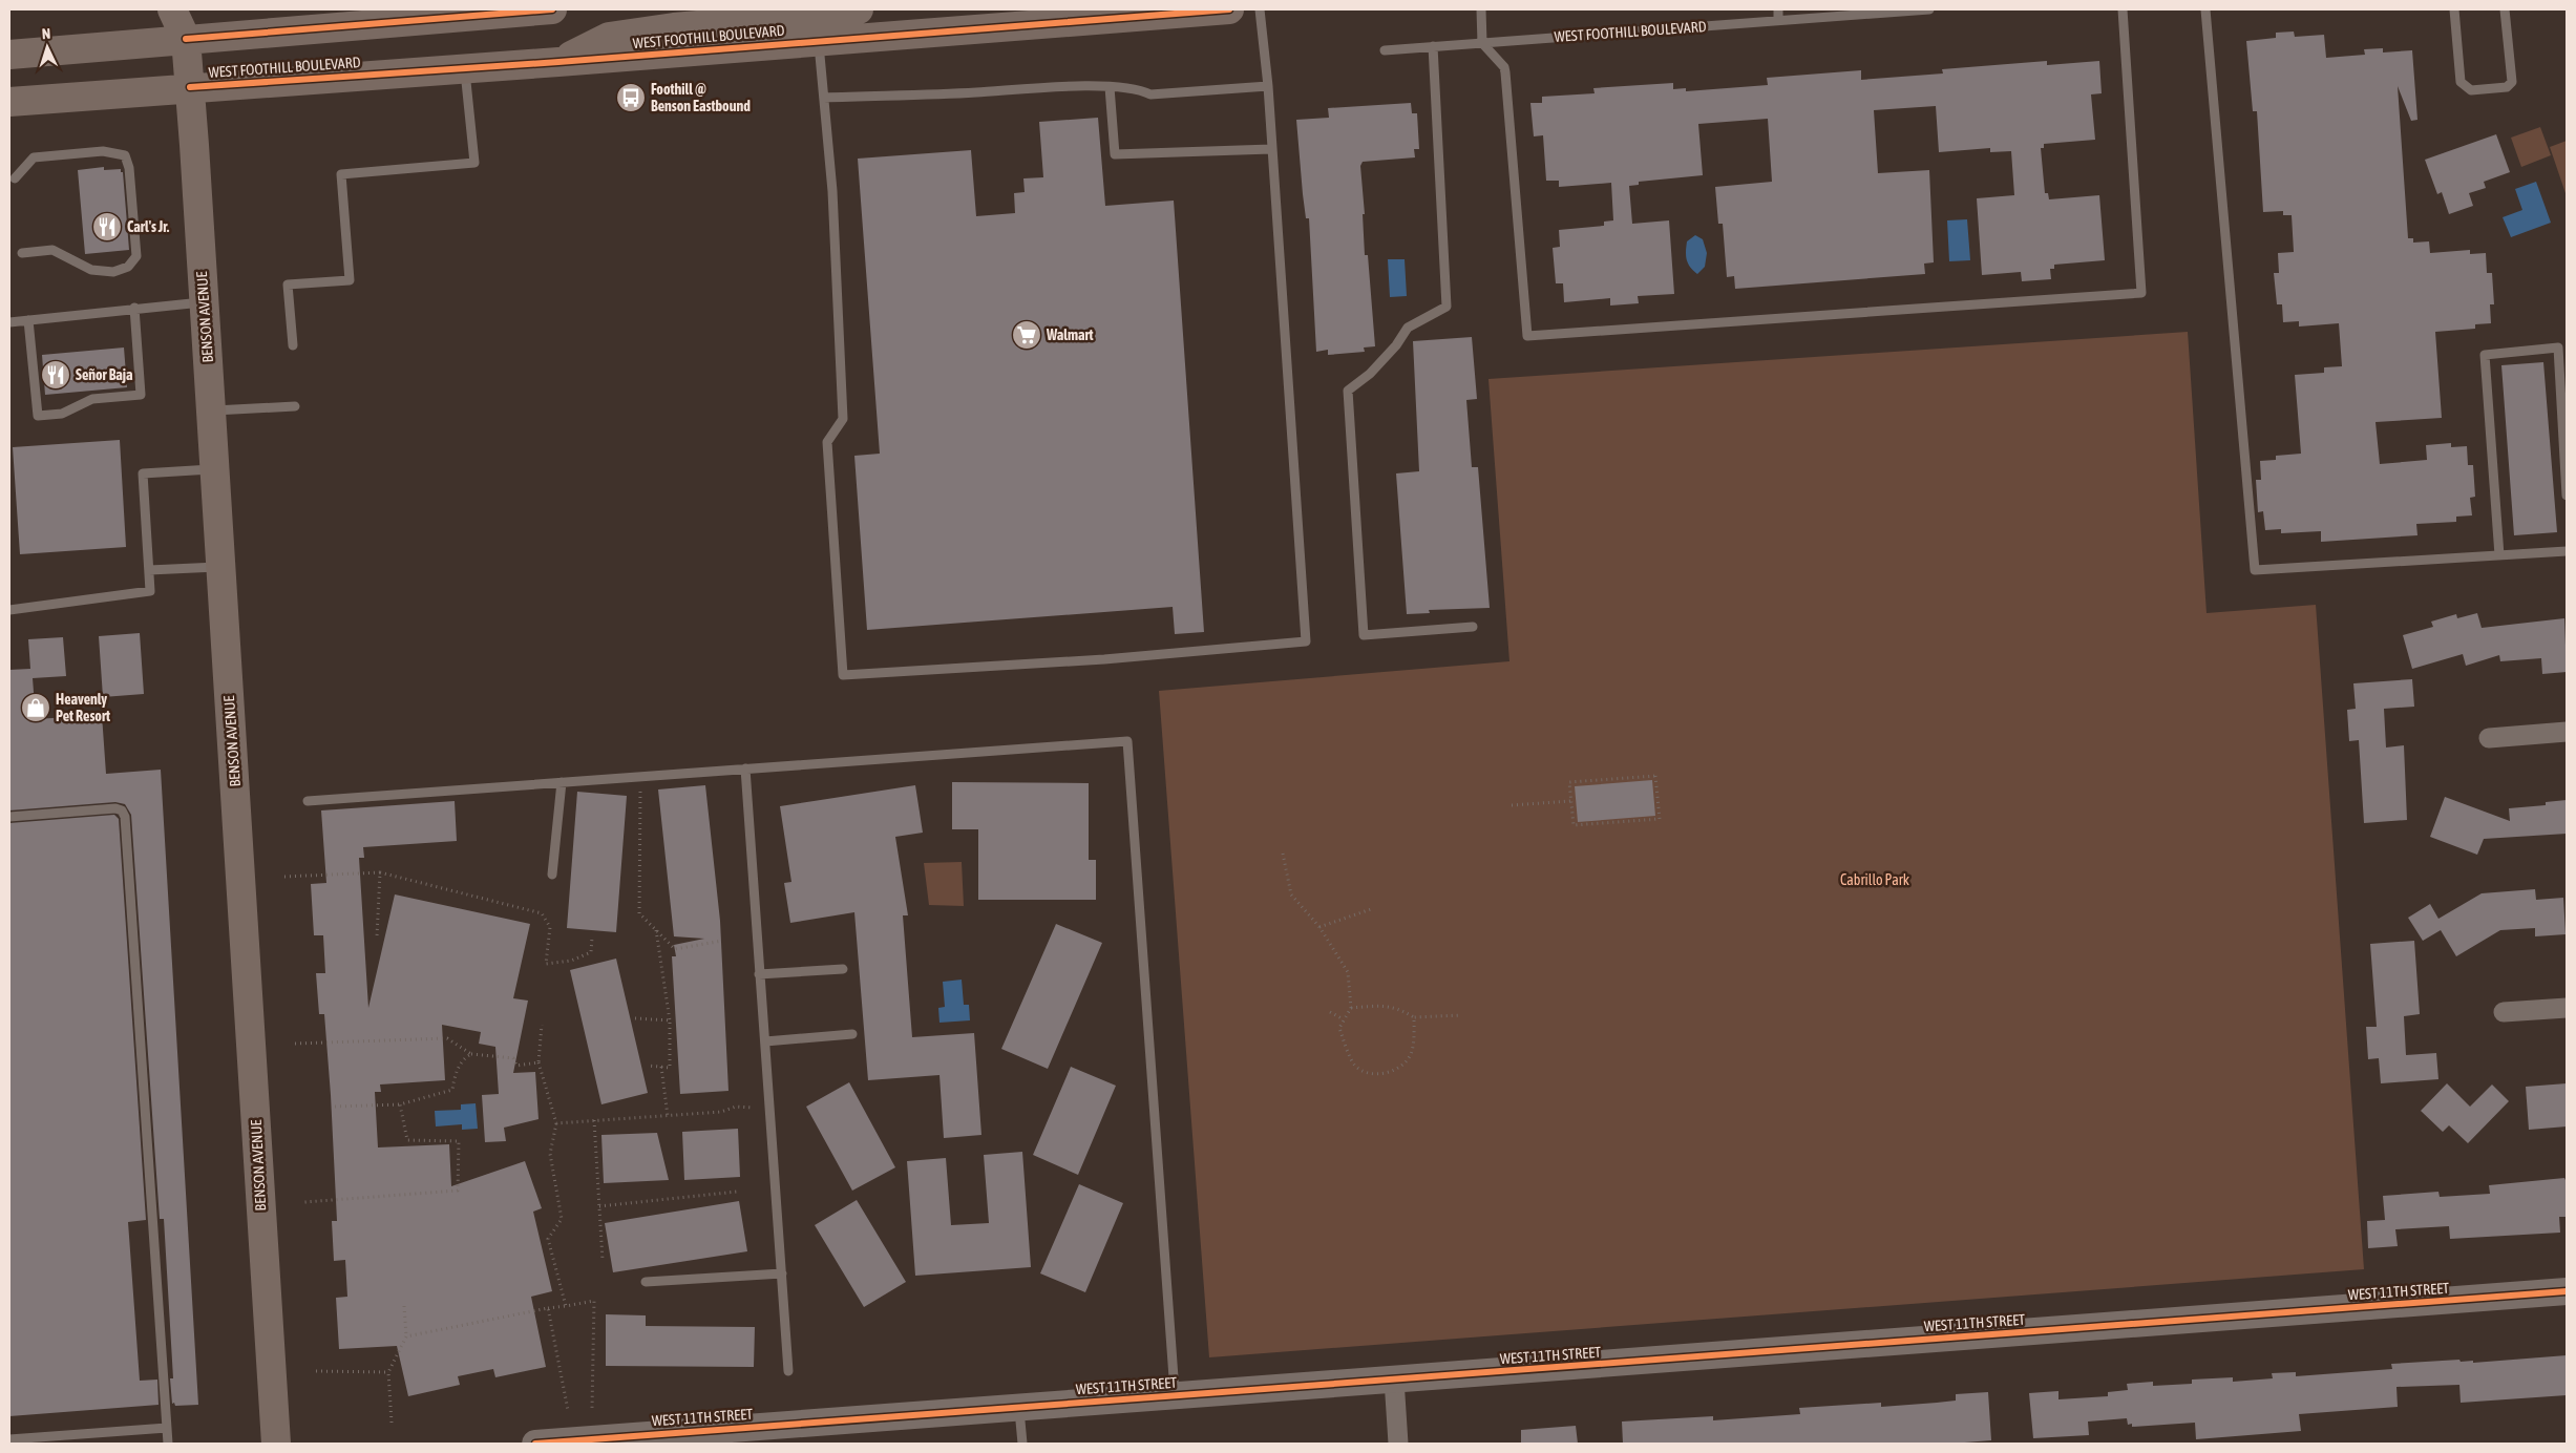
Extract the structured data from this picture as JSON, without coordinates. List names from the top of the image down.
{
  "streets": {
    "main road": ["WEST FOOTHILL BOULEVARD", "BENSON AVENUE"],
    "street": ["WEST 11TH STREET"]
  },
  "crossings": [
    ["WEST FOOTHILL BOULEVARD", "BENSON AVENUE"]
  ],
  "parks": ["Cabrillo Park"],
  "places": {
    "bus stop": ["Foothill @ Benson Eastbound"],
    "restaurant": ["Carl's Jr.", "Señor Baja"],
    "supermarket": ["Walmart"],
    "shop": ["Heavenly Pet Resort"]
  },
  "north": "top"
}
